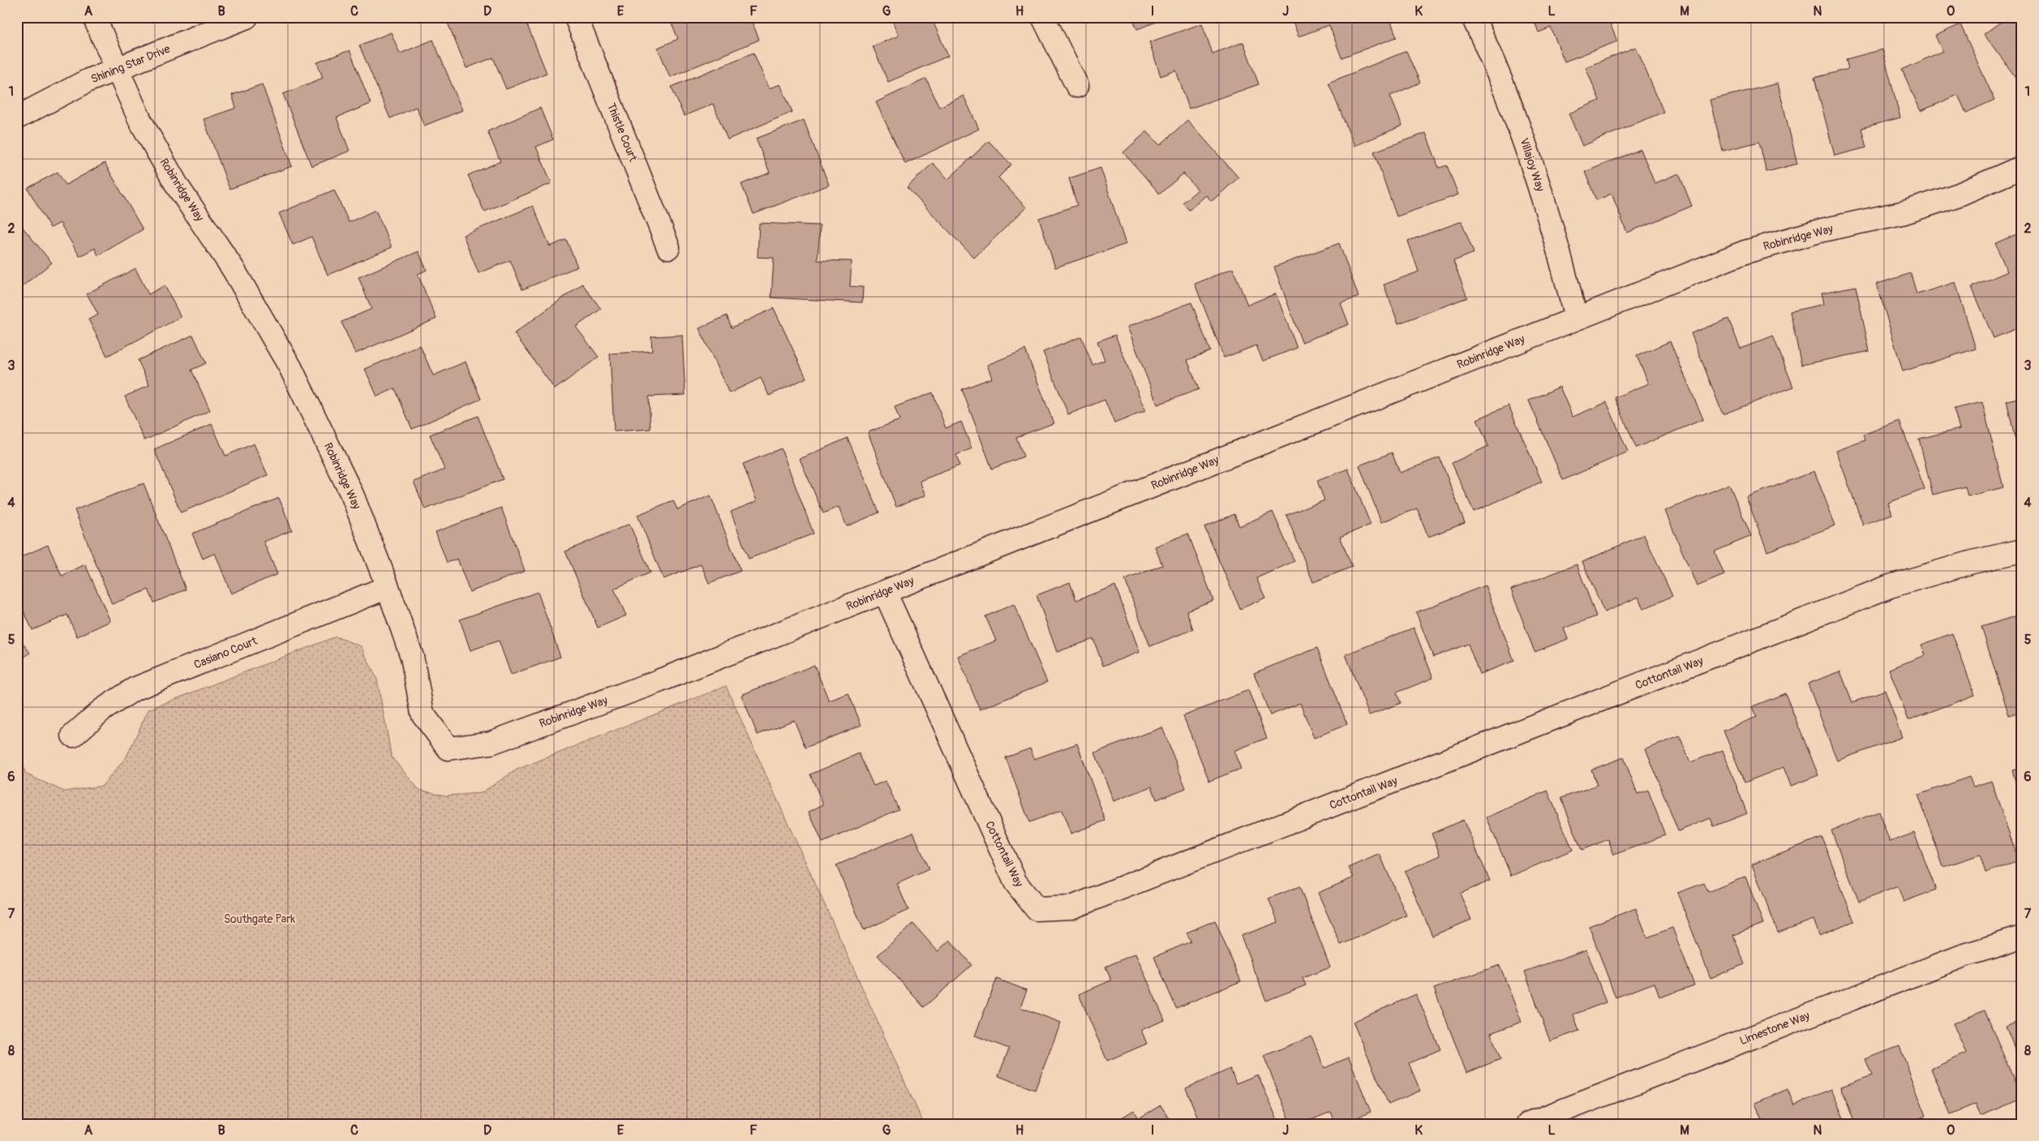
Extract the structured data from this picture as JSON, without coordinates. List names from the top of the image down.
{
  "streets": {
    "street": [
      "Shining Star Drive",
      "Thistle Court",
      "Villajoy Way",
      "Robinridge Way",
      "Casiano Court",
      "Cottontail Way",
      "Limestone Way"
    ]
  },
  "crossings": [
    ["Shining Star Drive", "Robinridge Way"],
    ["Villajoy Way", "Robinridge Way"],
    ["Robinridge Way", "Casiano Court"],
    ["Robinridge Way", "Cottontail Way"]
  ],
  "parks": ["Southgate Park"],
  "grid": {
    "columns": [
      "A",
      "B",
      "C",
      "D",
      "E",
      "F",
      "G",
      "H",
      "I",
      "J",
      "K",
      "L",
      "M",
      "N",
      "O"
    ],
    "rows": [
      "1",
      "2",
      "3",
      "4",
      "5",
      "6",
      "7",
      "8"
    ]
  }
}
